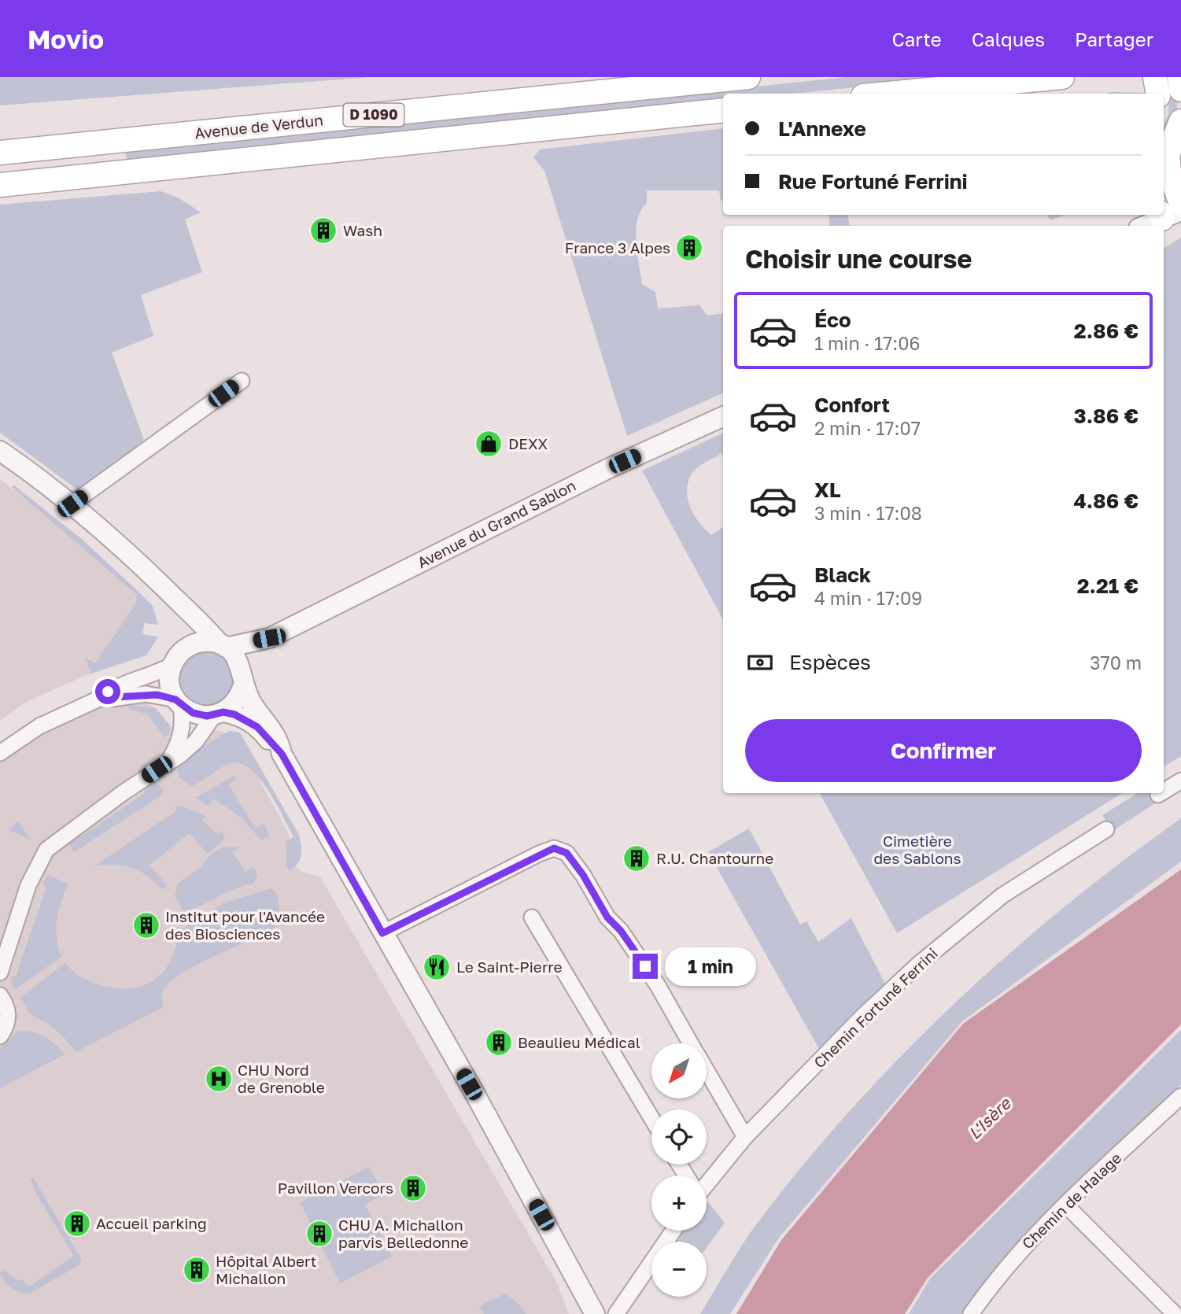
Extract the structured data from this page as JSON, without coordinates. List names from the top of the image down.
{
  "streets": {
    "main road": ["D 1090", "Avenue de Verdun"],
    "street": ["Avenue du Grand Sablon", "Chemin Fortuné Ferrini", "Chemin de Halage"]
  },
  "water": ["L'Isère"],
  "parks": ["Cimetière des Sablons"],
  "places": {
    "building": [
      "Wash",
      "France 3 Alpes",
      "R.U. Chantourne",
      "Institut pour l'Avancée des Biosciences",
      "Beaulieu Médical",
      "Pavillon Vercors",
      "Accueil parking",
      "CHU A. Michallon parvis Belledonne",
      "Hôpital Albert Michallon"
    ],
    "shop": ["DEXX"],
    "restaurant": ["Le Saint-Pierre"],
    "hospital": ["CHU Nord de Grenoble"]
  },
  "north": "bottom left",
  "page": {
    "header": "Movio",
    "nav": ["Carte", "Calques", "Partager"],
    "banner": ["L'Annexe", "Rue Fortuné Ferrini"],
    "heading": "Choisir une course",
    "list": [
      {
        "name": "Éco",
        "note": "1 min · 17:06",
        "value": "2.86 €"
      },
      {
        "name": "Confort",
        "note": "2 min · 17:07",
        "value": "3.86 €"
      },
      {
        "name": "XL",
        "note": "3 min · 17:08",
        "value": "4.86 €"
      },
      {
        "name": "Black",
        "note": "4 min · 17:09",
        "value": "2.21 €"
      }
    ],
    "pay": ["Espèces", "370 m"],
    "buttons": "Confirmer",
    "bubble": "1 min",
    "map_buttons": ["+", "−"]
  }
}
